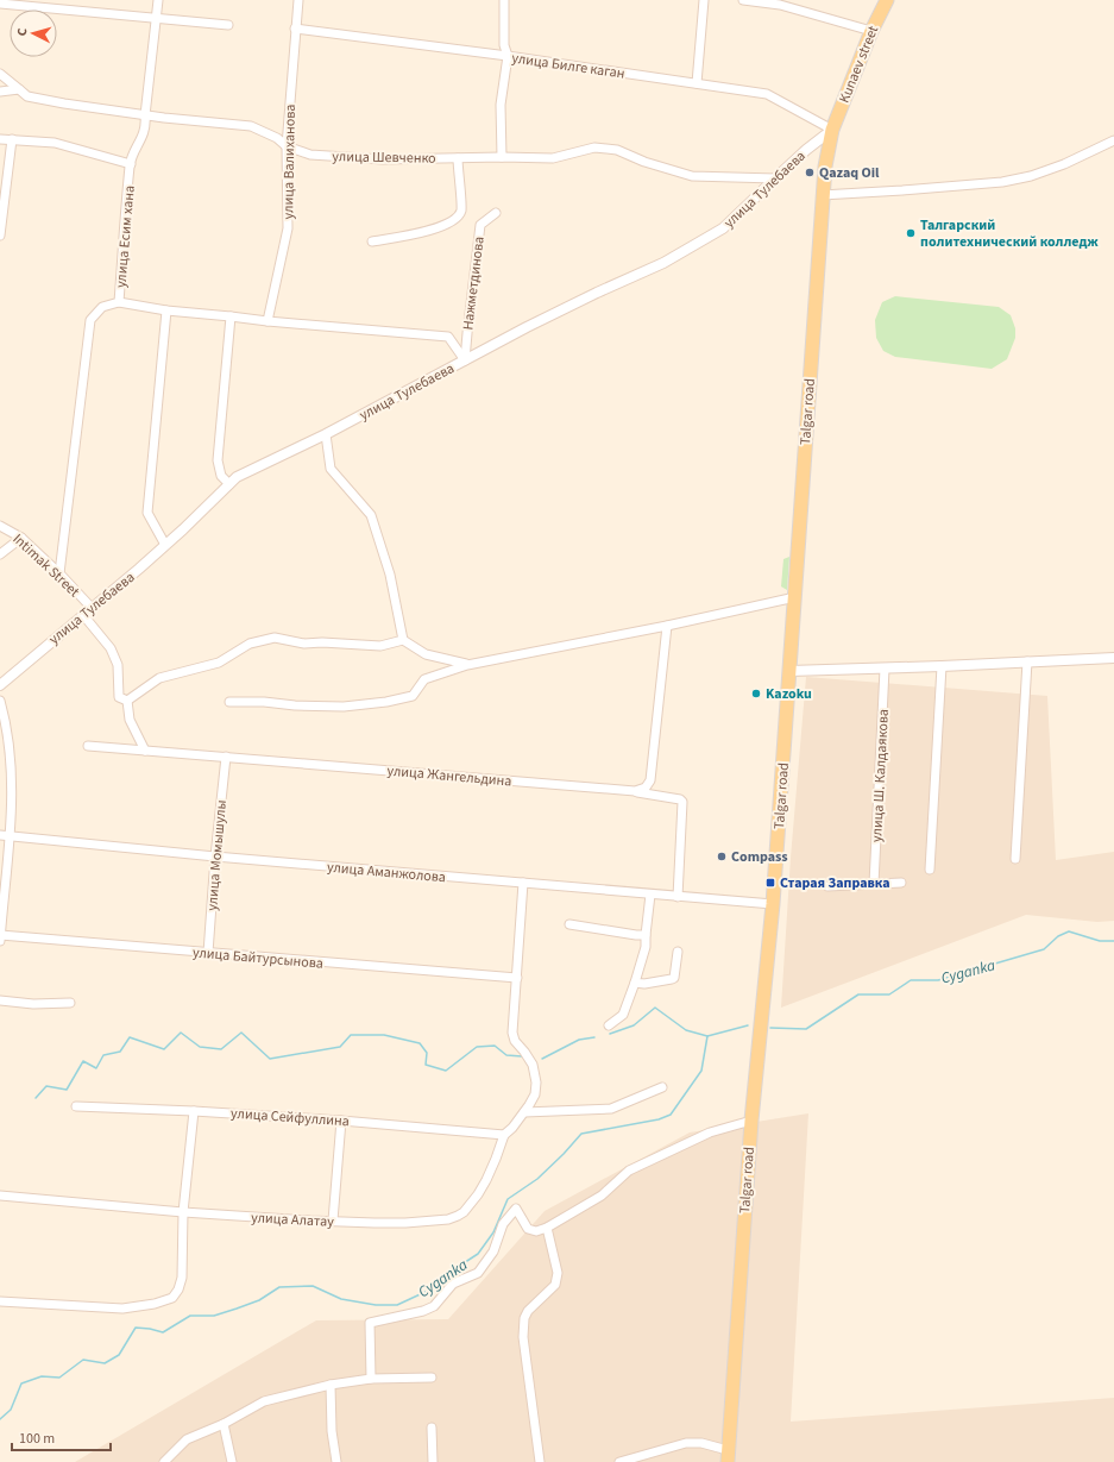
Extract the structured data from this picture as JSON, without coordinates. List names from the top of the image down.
{
  "streets": {
    "main road": ["Kunaev street", "Talgar road"],
    "street": [
      "улица Билге каган",
      "улица Шевченко",
      "улица Валиханова",
      "улица Тулебаева",
      "улица Есим хана",
      "Нажметдинова",
      "Intimak Street",
      "улица Жангельдина",
      "улица Ш. Калдаякова",
      "улица Момышулы",
      "улица Аманжолова",
      "улица Байтурсынова",
      "улица Сейфуллина",
      "улица Алатау"
    ]
  },
  "crossings": [
    ["Kunaev street", "улица Билге каган"],
    ["Kunaev street", "улица Тулебаева"],
    ["Kunaev street", "Talgar road"],
    ["улица Билге каган", "улица Валиханова"],
    ["улица Билге каган", "улица Тулебаева"],
    ["улица Билге каган", "Talgar road"],
    ["улица Шевченко", "улица Валиханова"],
    ["улица Шевченко", "улица Тулебаева"],
    ["улица Шевченко", "улица Есим хана"],
    ["улица Тулебаева", "Нажметдинова"],
    ["улица Тулебаева", "Talgar road"],
    ["улица Тулебаева", "Intimak Street"],
    ["улица Есим хана", "Intimak Street"],
    ["Talgar road", "улица Аманжолова"],
    ["улица Жангельдина", "улица Момышулы"],
    ["улица Жангельдина", "улица Аманжолова"],
    ["улица Момышулы", "улица Аманжолова"],
    ["улица Момышулы", "улица Байтурсынова"],
    ["улица Аманжолова", "улица Алатау"],
    ["улица Байтурсынова", "улица Алатау"],
    ["улица Сейфуллина", "улица Алатау"]
  ],
  "water": ["Cyganka"],
  "places": {
    "other": [
      "Qazaq Oil",
      "Талгарский политехнический колледж",
      "Kazoku",
      "Compass"
    ],
    "transit": ["Старая Заправка"]
  },
  "scale_bar": "100 m",
  "north": "left"
}
